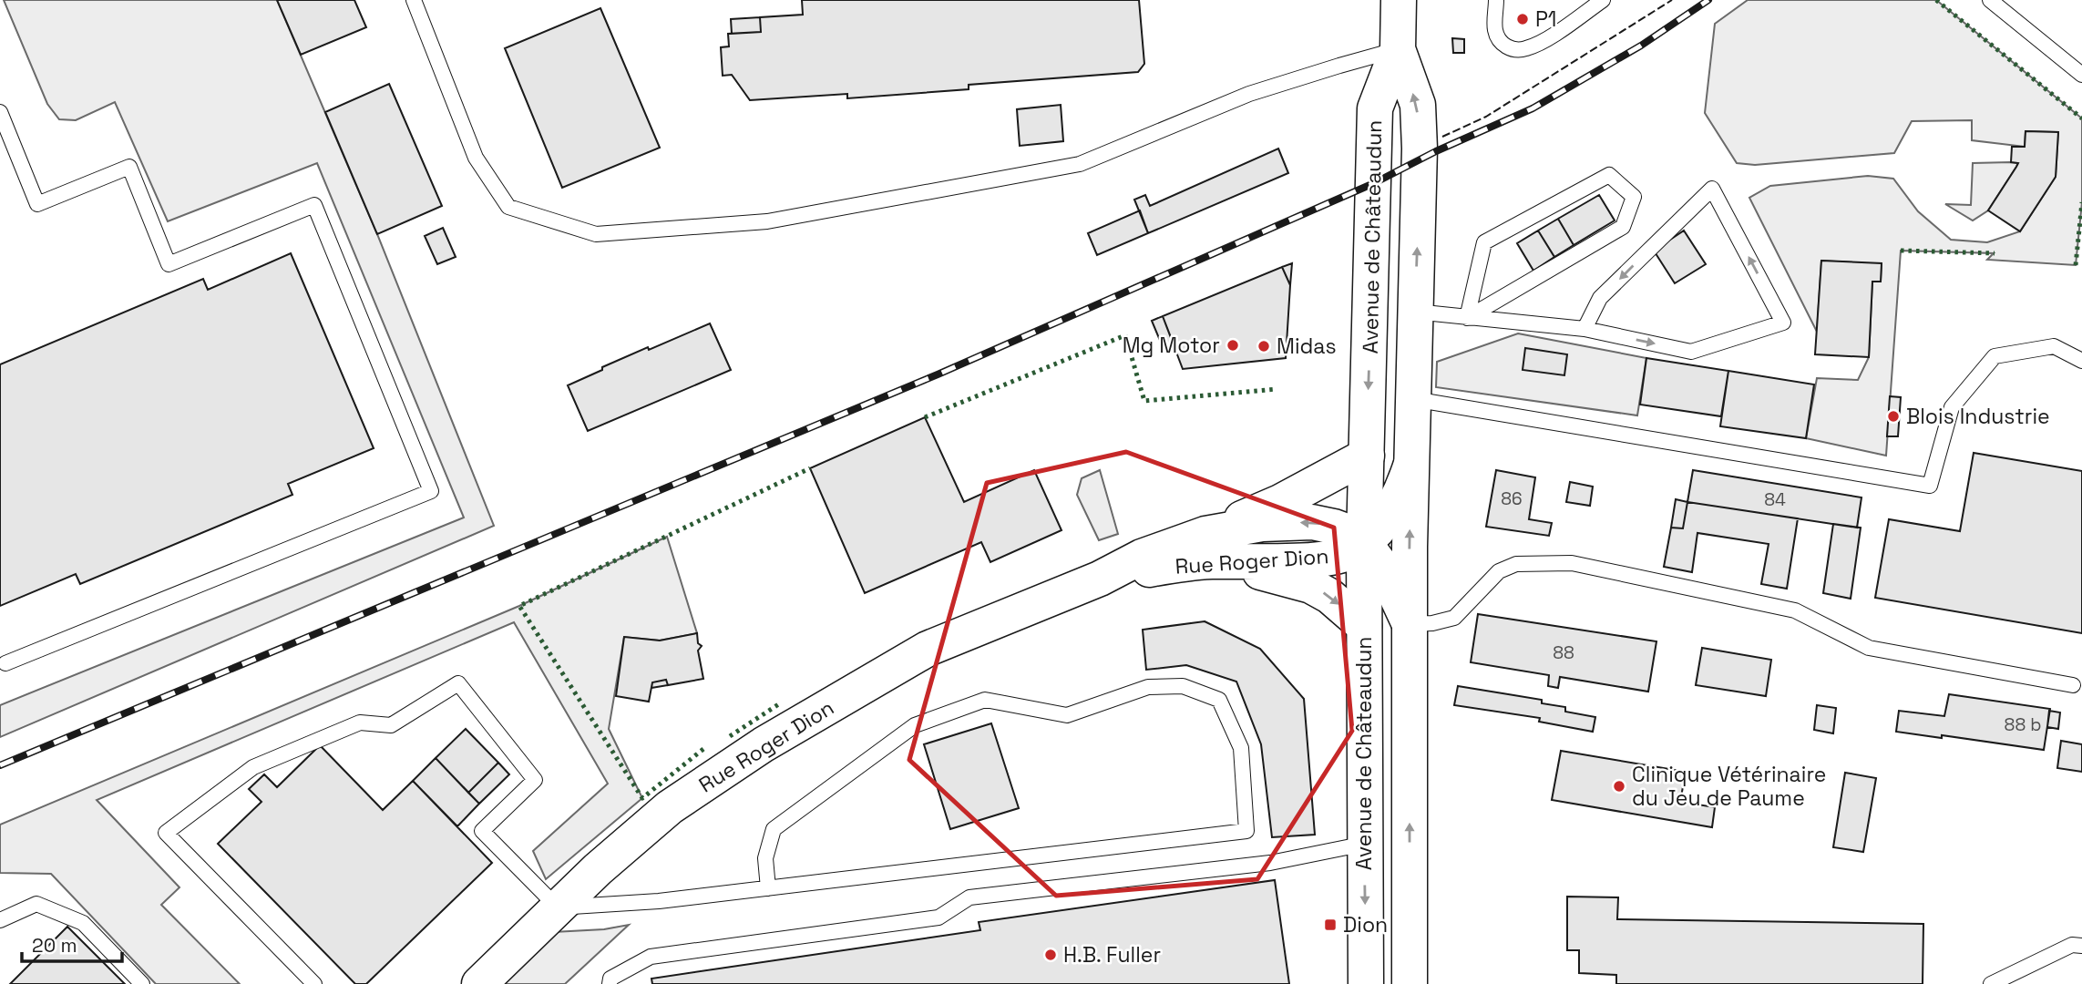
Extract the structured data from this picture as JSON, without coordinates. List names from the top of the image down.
{
  "streets": {
    "main road": ["Avenue de Châteaudun", "Rue Roger Dion"]
  },
  "crossings": [
    ["Avenue de Châteaudun", "Rue Roger Dion"]
  ],
  "places": {
    "other": [
      "P1",
      "Mg Motor",
      "Midas",
      "Blois Industrie",
      "Clinique Vétérinaire du Jeu de Paume",
      "H.B. Fuller"
    ],
    "transit": ["Dion"]
  },
  "house_numbers": [
    "86",
    "84",
    "88",
    "88 b"
  ],
  "scale_bar": "20 m"
}
